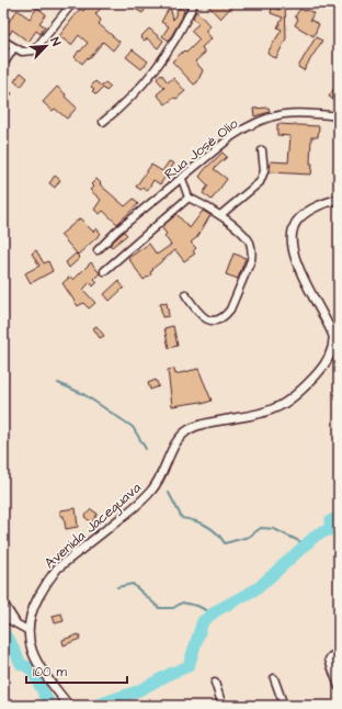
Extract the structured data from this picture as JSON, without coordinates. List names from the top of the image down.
{
  "streets": {
    "main road": ["Avenida Jaceguava"],
    "street": ["Rua José Olio"]
  },
  "scale_bar": "100 m",
  "north": "top right"
}
